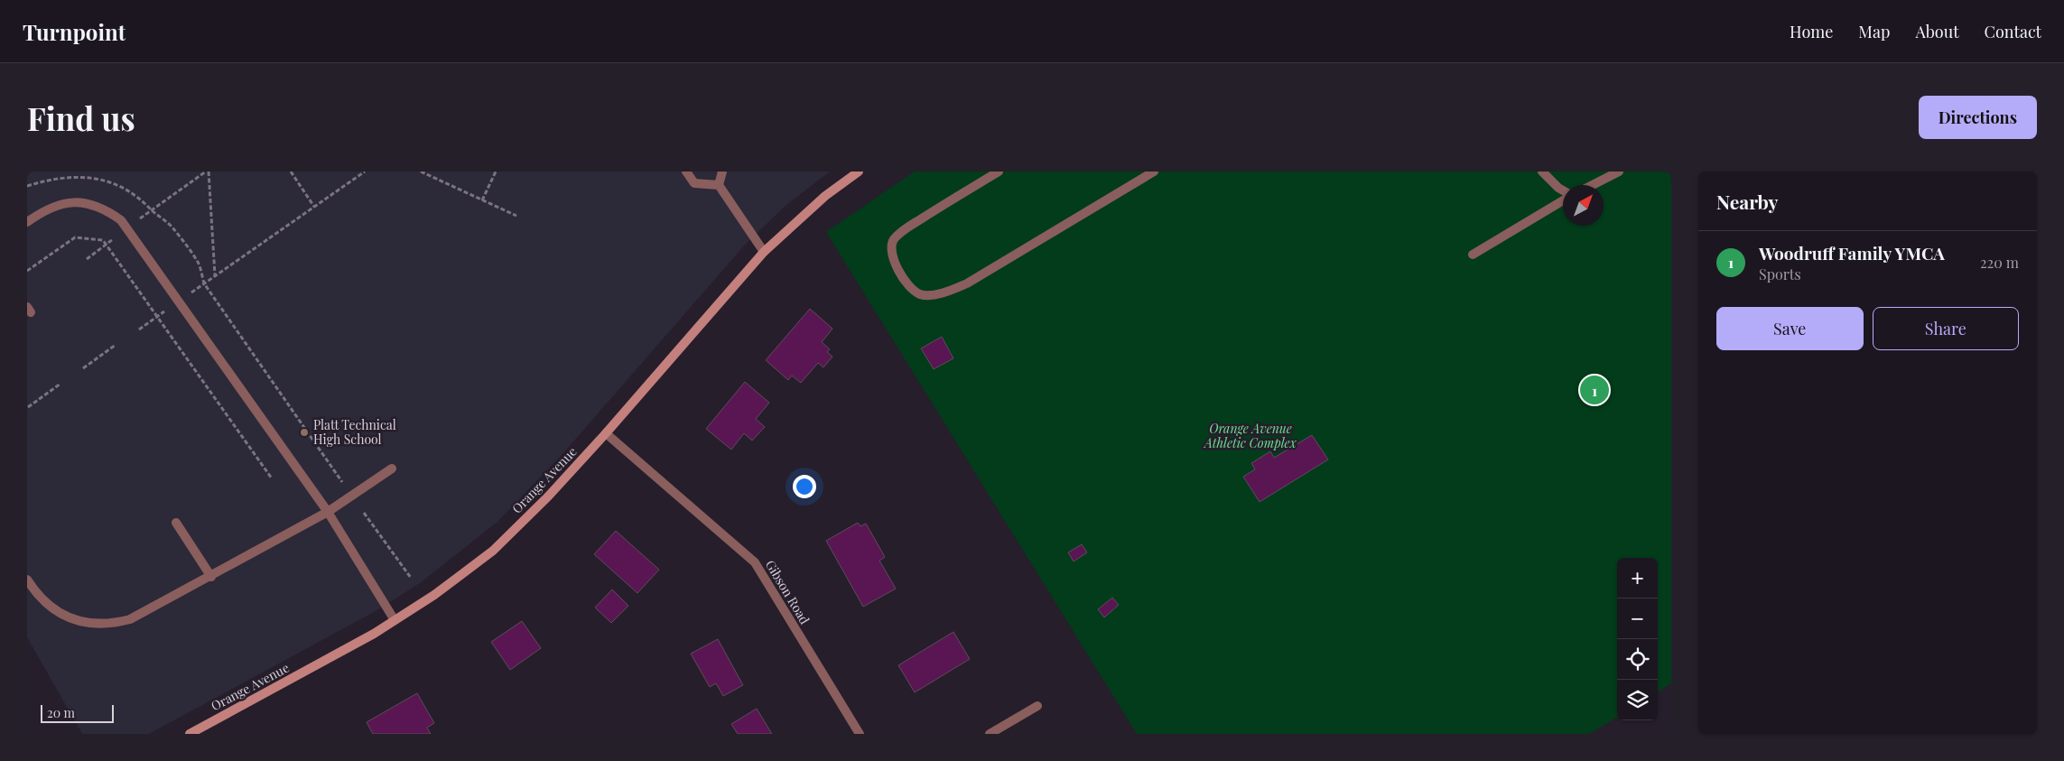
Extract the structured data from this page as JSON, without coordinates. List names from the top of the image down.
{
  "streets": {
    "main road": ["Orange Avenue"],
    "street": ["Gibson Road"]
  },
  "crossings": [
    ["Orange Avenue", "Gibson Road"]
  ],
  "parks": ["Orange Avenue Athletic Complex"],
  "places": ["Platt Technical High School"],
  "scale_bar": "20 m",
  "north": "top right",
  "page": {
    "header": "Turnpoint",
    "nav": [
      "Home",
      "Map",
      "About",
      "Contact"
    ],
    "buttons": [
      "Directions",
      ["Save", "Share"]
    ],
    "title": "Find us",
    "heading": "Nearby",
    "list": [
      {
        "mark": "1",
        "name": "Woodruff Family YMCA",
        "note": "Sports",
        "value": "220 m"
      }
    ],
    "pins": "1",
    "map_buttons": ["+", "−"],
    "scale": "20 m"
  }
}
